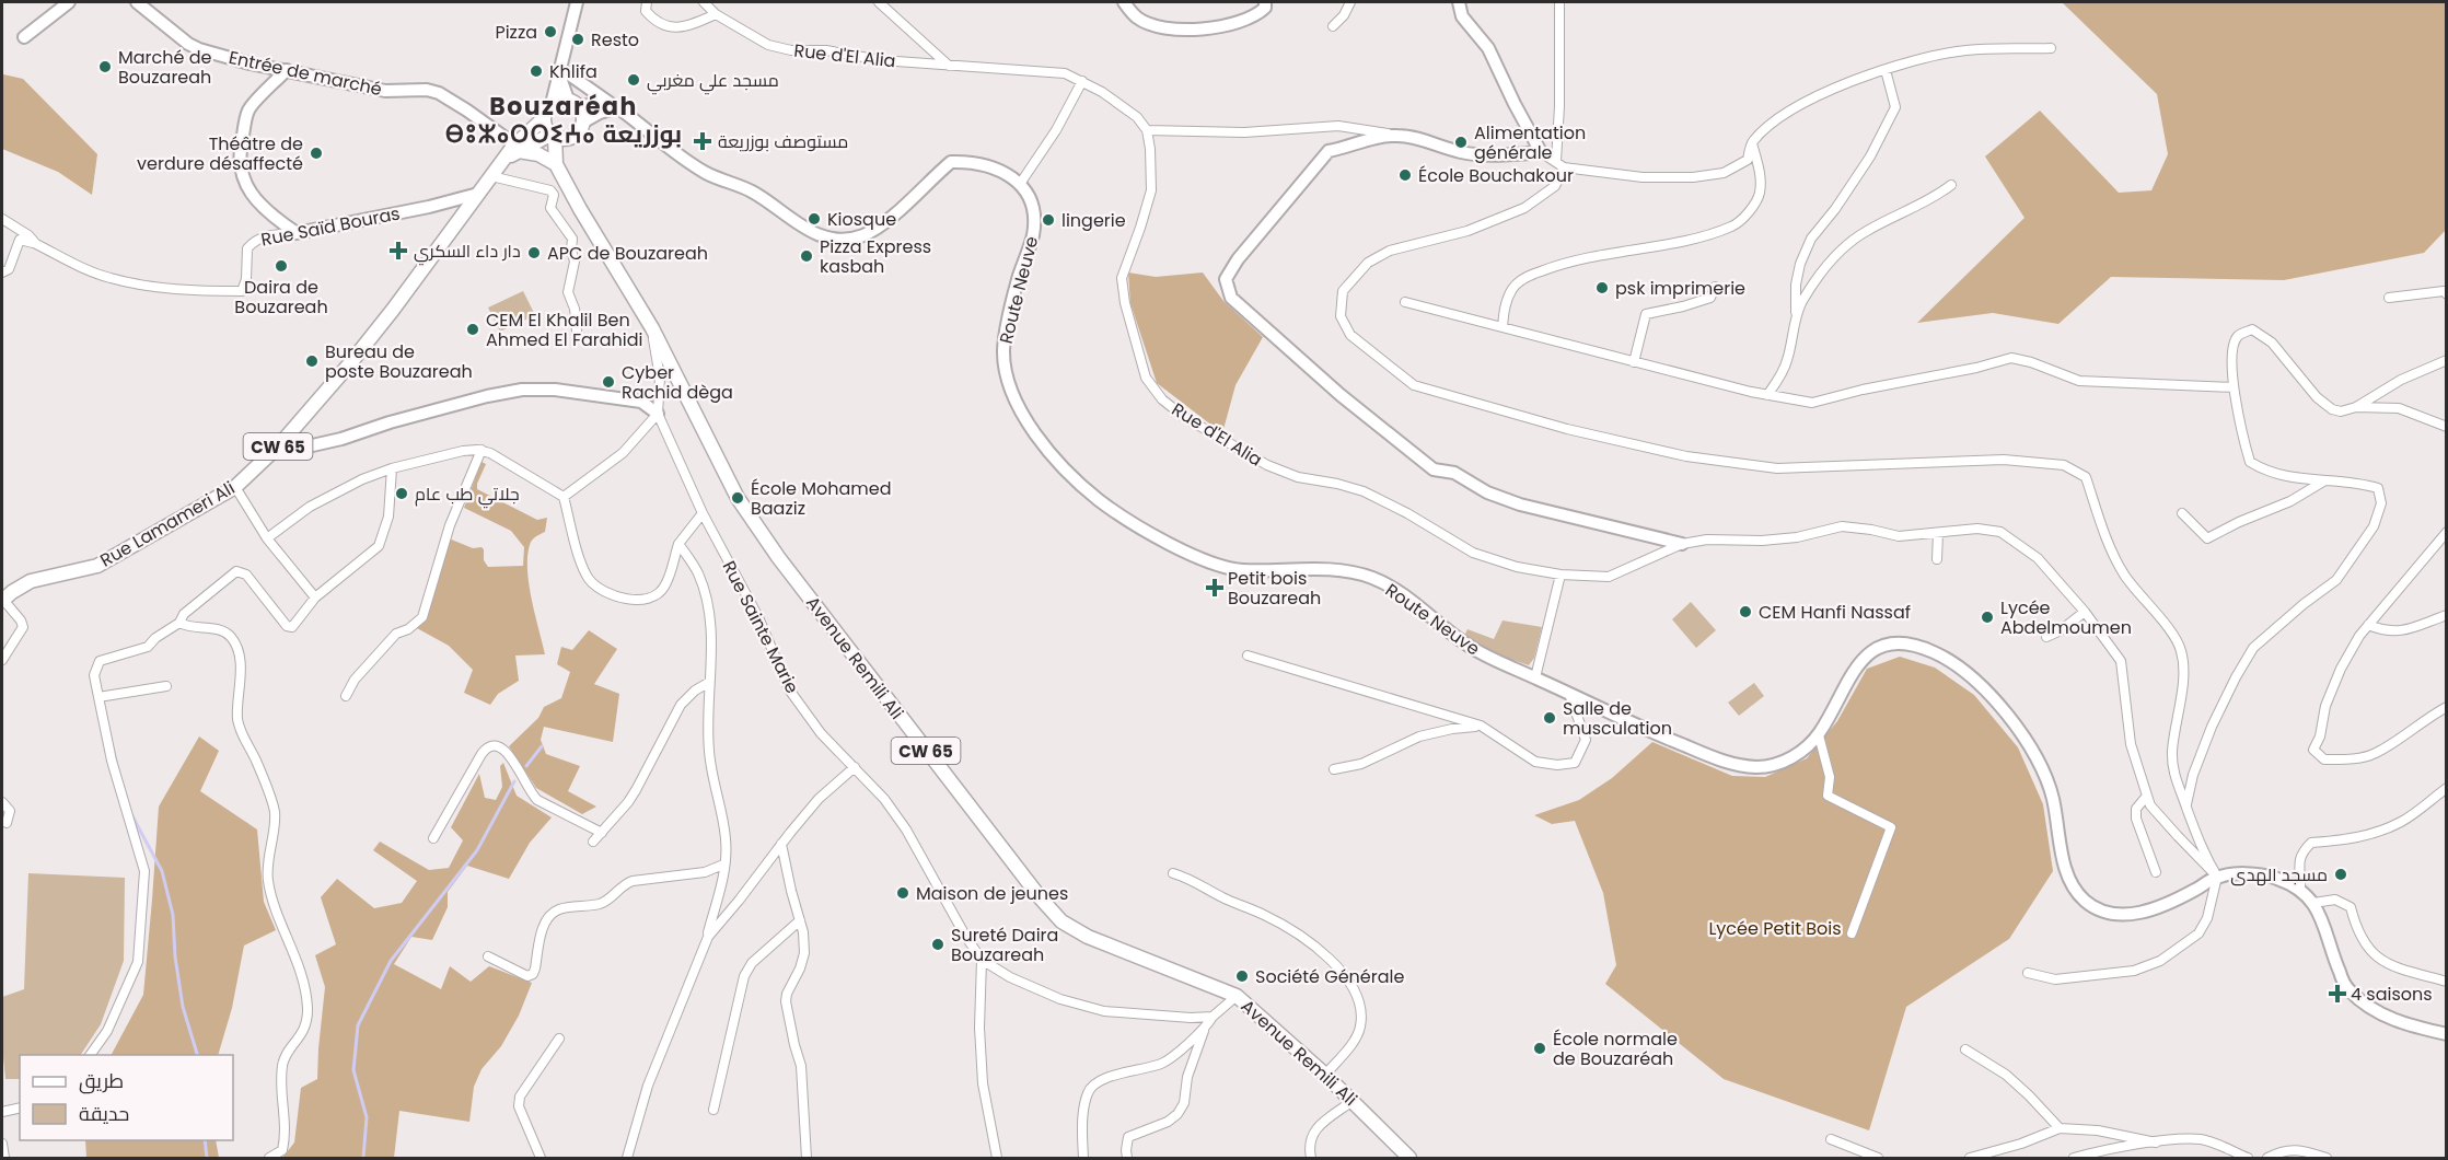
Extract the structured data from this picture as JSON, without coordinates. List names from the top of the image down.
{
  "streets": {
    "main road": [
      "Entrée de marché",
      "Rue Saïd Bouras",
      "Route Neuve",
      "CW 65",
      "Rue Lamameri Ali",
      "Avenue Remili Ali"
    ],
    "street": ["Rue d'El Alia", "Rue Sainte Marie"]
  },
  "crossings": [
    ["Rue d'El Alia", "Route Neuve"],
    ["Entrée de marché", "Rue Lamameri Ali"],
    ["Rue Saïd Bouras", "Rue Lamameri Ali"],
    ["Rue Sainte Marie", "Avenue Remili Ali"]
  ],
  "districts": ["Bouzaréah ⴱⵓⵣⴰⵔⵔⵉⵄⴰ بوزريعة"],
  "parks": ["Lycée Petit Bois"],
  "places": {
    "other": [
      "Pizza",
      "Resto",
      "Marché de Bouzareah",
      "Khlifa",
      "مسجد علي مغربي",
      "Alimentation générale",
      "Théâtre de verdure désaffecté",
      "École Bouchakour",
      "Kiosque",
      "lingerie",
      "APC de Bouzareah",
      "Pizza Express kasbah",
      "Daira de Bouzareah",
      "psk imprimerie",
      "CEM El Khalil Ben Ahmed El Farahidi",
      "Bureau de poste Bouzareah",
      "Cyber Rachid dèga",
      "جلاتي طب عام",
      "École Mohamed Baaziz",
      "CEM Hanfi Nassaf",
      "Lycée Abdelmoumen",
      "Salle de musculation",
      "مسجد الهدى",
      "Maison de jeunes",
      "Sureté Daira Bouzareah",
      "Société Générale",
      "École normale de Bouzaréah"
    ],
    "health": [
      "مستوصف بوزريعة",
      "دار داء السكري",
      "Petit bois Bouzareah",
      "4 saisons"
    ]
  },
  "legend": ["طريق", "حديقة"]
}
